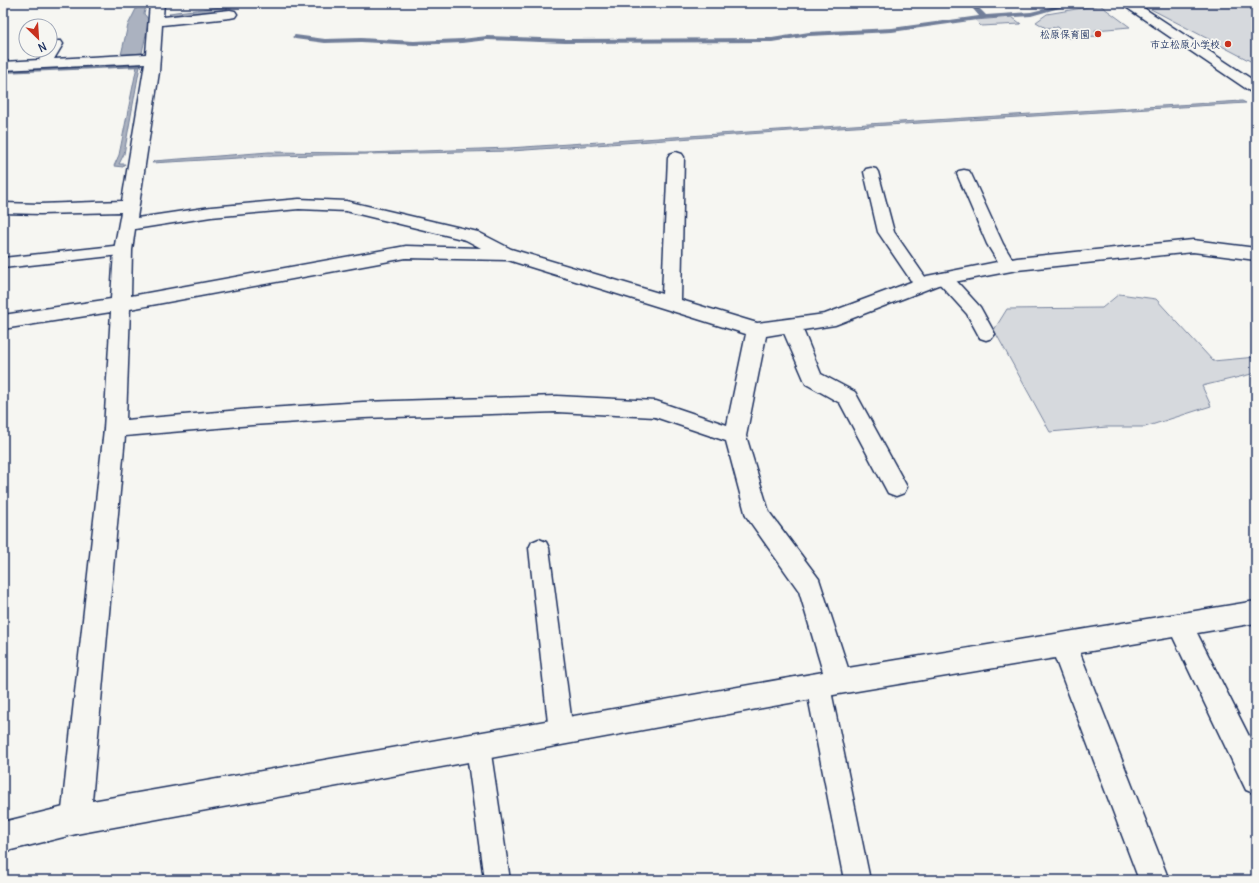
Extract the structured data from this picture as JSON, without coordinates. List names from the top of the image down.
{
  "places": ["松原保育園", "市立松原小学校"],
  "north": "bottom right"
}
